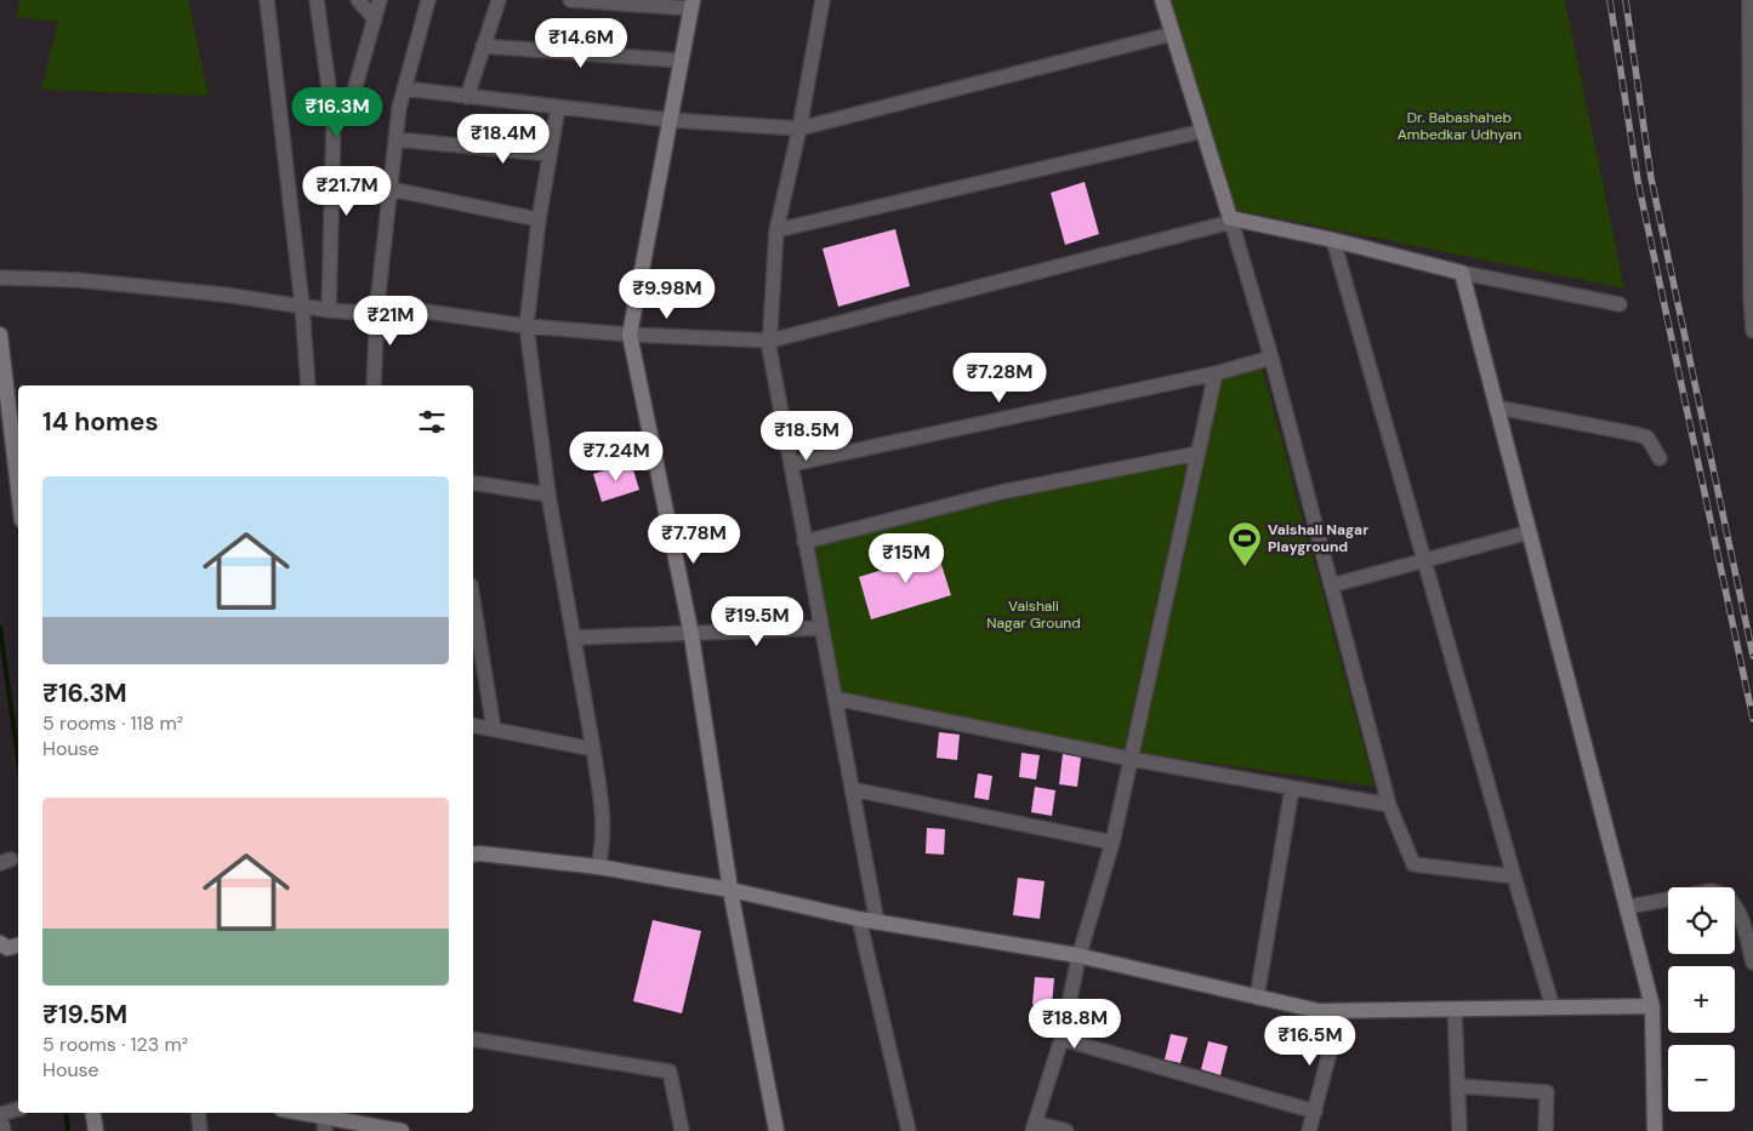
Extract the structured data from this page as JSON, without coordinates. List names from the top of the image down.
{
  "parks": ["Dr. Babashaheb Ambedkar Udhyan", "Vaishali Nagar Ground"],
  "places": {
    "sports": ["Vaishali Nagar Playground"]
  },
  "page": {
    "price": [
      "₹14.6M",
      "₹16.3M",
      "₹18.4M",
      "₹21.7M",
      "₹9.98M",
      "₹21M",
      "₹7.28M",
      "₹18.5M",
      "₹7.24M",
      "₹7.78M",
      "₹15M",
      "₹19.5M",
      "₹18.8M",
      "₹16.5M"
    ],
    "heading": "14 homes",
    "list": [
      {
        "name": "₹16.3M",
        "note": "5 rooms · 118 m² · House"
      },
      {
        "name": "₹19.5M",
        "note": "5 rooms · 123 m² · House"
      }
    ],
    "map_buttons": ["+", "−"]
  }
}
